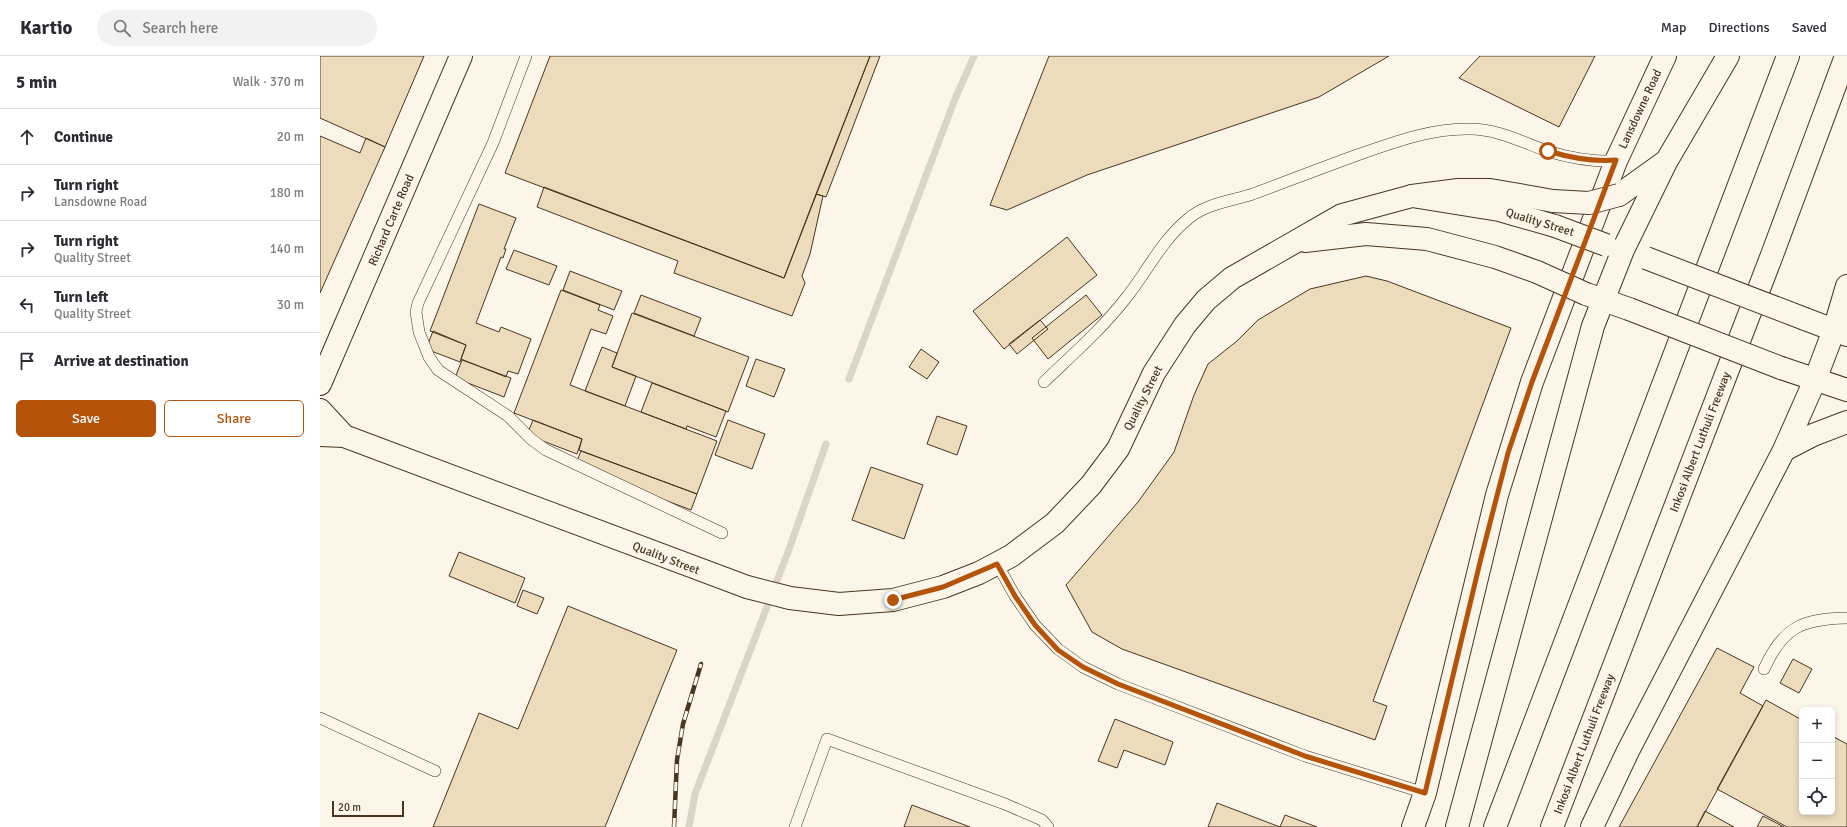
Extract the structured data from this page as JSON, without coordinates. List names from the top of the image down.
{
  "streets": {
    "main road": [
      "Lansdowne Road",
      "Richard Carte Road",
      "Quality Street",
      "Inkosi Albert Luthuli Freeway"
    ]
  },
  "scale_bar": "20 m",
  "page": {
    "header": "Kartio",
    "search": "Search here",
    "nav": ["Map", "Directions", "Saved"],
    "heading": ["5 min", "Walk · 370 m"],
    "list": [
      ["Continue", "20 m"],
      ["Turn right", "Lansdowne Road", "180 m"],
      ["Turn right", "Quality Street", "140 m"],
      ["Turn left", "Quality Street", "30 m"],
      "Arrive at destination"
    ],
    "buttons": ["Save", "Share"],
    "map_buttons": ["+", "−"],
    "scale": "20 m"
  }
}
